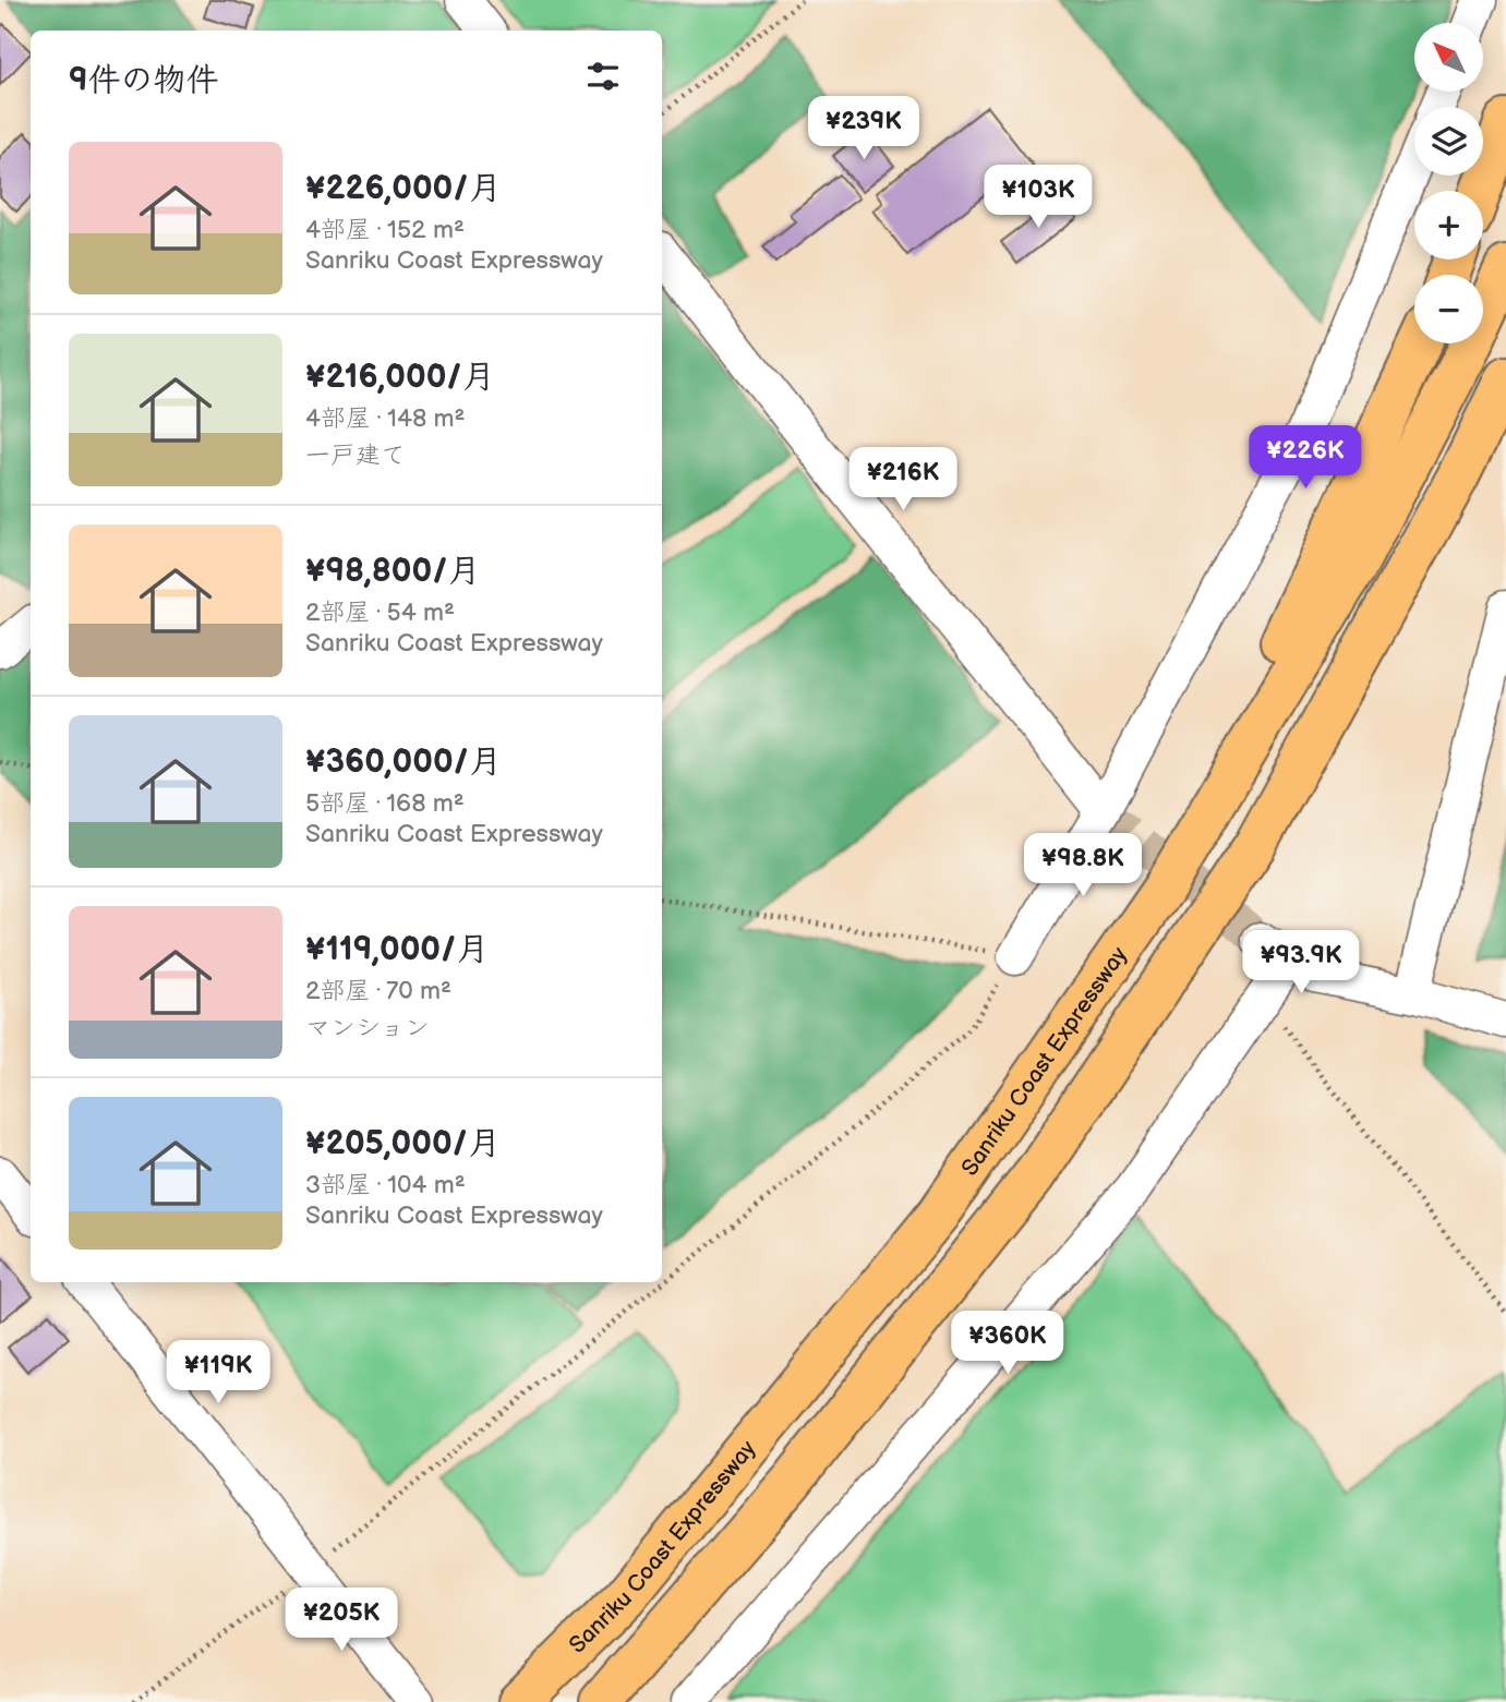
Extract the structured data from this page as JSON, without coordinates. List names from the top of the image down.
{
  "streets": {
    "highway": ["Sanriku Coast Expressway"]
  },
  "north": "top left",
  "page": {
    "map_buttons": ["+", "−"],
    "heading": "9件の物件",
    "price": [
      "¥239K",
      "¥103K",
      "¥226K",
      "¥216K",
      "¥98.8K",
      "¥93.9K",
      "¥360K",
      "¥119K",
      "¥205K"
    ],
    "list": [
      {
        "name": "¥226,000/月",
        "note": "4部屋 · 152 m² · Sanriku Coast Expressway"
      },
      {
        "name": "¥216,000/月",
        "note": "4部屋 · 148 m² · 一戸建て"
      },
      {
        "name": "¥98,800/月",
        "note": "2部屋 · 54 m² · Sanriku Coast Expressway"
      },
      {
        "name": "¥360,000/月",
        "note": "5部屋 · 168 m² · Sanriku Coast Expressway"
      },
      {
        "name": "¥119,000/月",
        "note": "2部屋 · 70 m² · マンション"
      },
      {
        "name": "¥205,000/月",
        "note": "3部屋 · 104 m² · Sanriku Coast Expressway"
      }
    ]
  }
}
